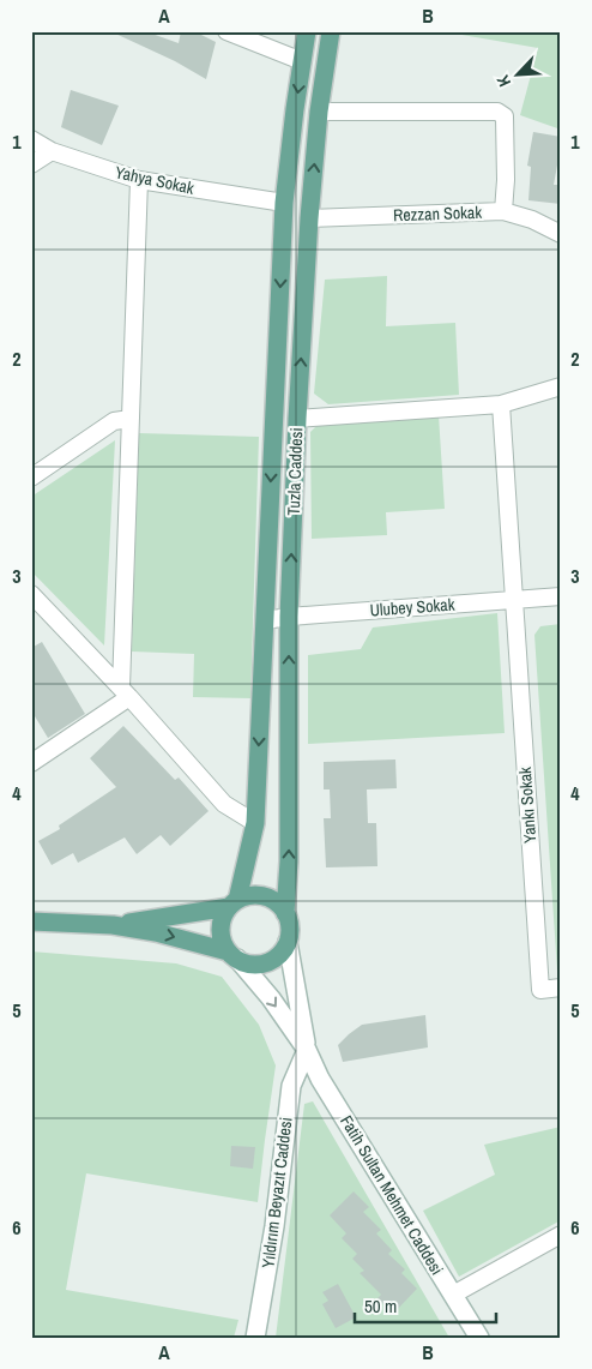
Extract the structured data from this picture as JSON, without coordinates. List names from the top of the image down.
{
  "streets": {
    "main road": ["Tuzla Caddesi"],
    "street": [
      "Yahya Sokak",
      "Rezzan Sokak",
      "Ulubey Sokak",
      "Yankı Sokak",
      "Yıldırım Beyazıt Caddesi",
      "Fatih Sultan Mehmet Caddesi"
    ]
  },
  "crossings": [
    ["Yahya Sokak", "Tuzla Caddesi"],
    ["Rezzan Sokak", "Tuzla Caddesi"],
    ["Tuzla Caddesi", "Ulubey Sokak"],
    ["Tuzla Caddesi", "Fatih Sultan Mehmet Caddesi"],
    ["Ulubey Sokak", "Yankı Sokak"],
    ["Yıldırım Beyazıt Caddesi", "Fatih Sultan Mehmet Caddesi"]
  ],
  "scale_bar": "50 m",
  "north": "bottom left",
  "grid": {
    "columns": ["A", "B"],
    "rows": [
      "1",
      "2",
      "3",
      "4",
      "5",
      "6"
    ]
  }
}
